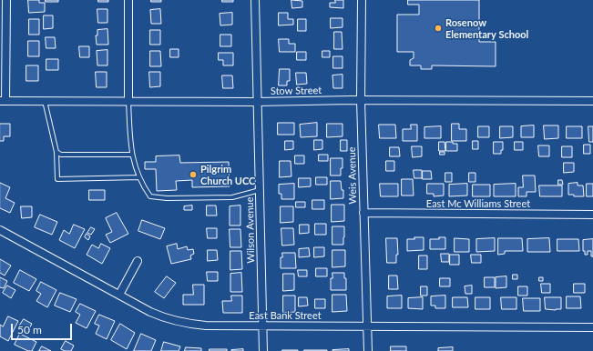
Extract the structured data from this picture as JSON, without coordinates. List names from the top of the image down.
{
  "streets": {
    "street": [
      "Stow Street",
      "Weis Avenue",
      "East Mc Williams Street",
      "Wilson Avenue",
      "East Bank Street"
    ]
  },
  "crossings": [
    ["Stow Street", "Weis Avenue"],
    ["Stow Street", "Wilson Avenue"],
    ["Weis Avenue", "East Mc Williams Street"],
    ["Weis Avenue", "East Bank Street"],
    ["Wilson Avenue", "East Bank Street"]
  ],
  "places": ["Rosenow Elementary School", "Pilgrim Church UCC"],
  "scale_bar": "50 m"
}
